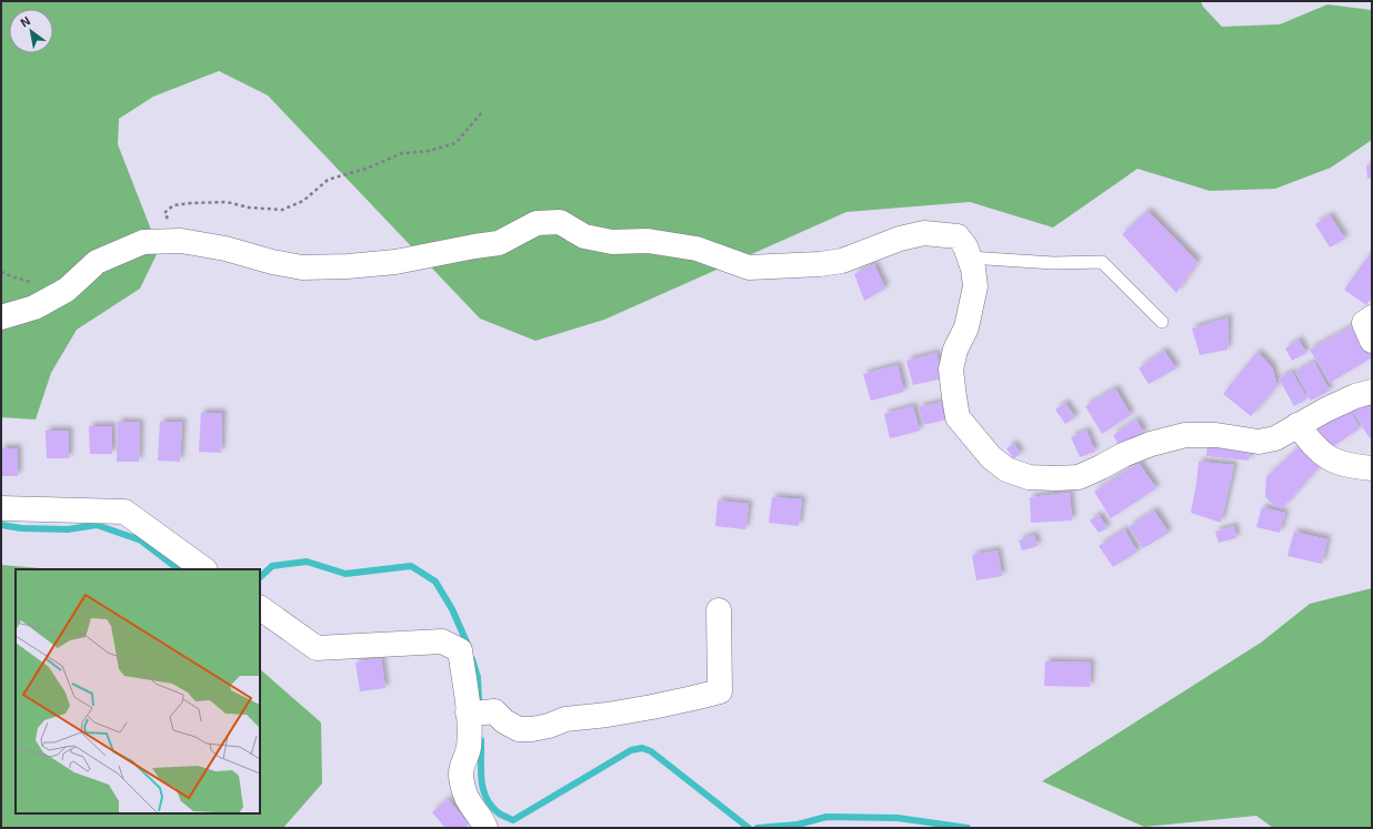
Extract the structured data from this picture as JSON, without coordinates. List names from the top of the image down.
{
  "north": "top left"
}
